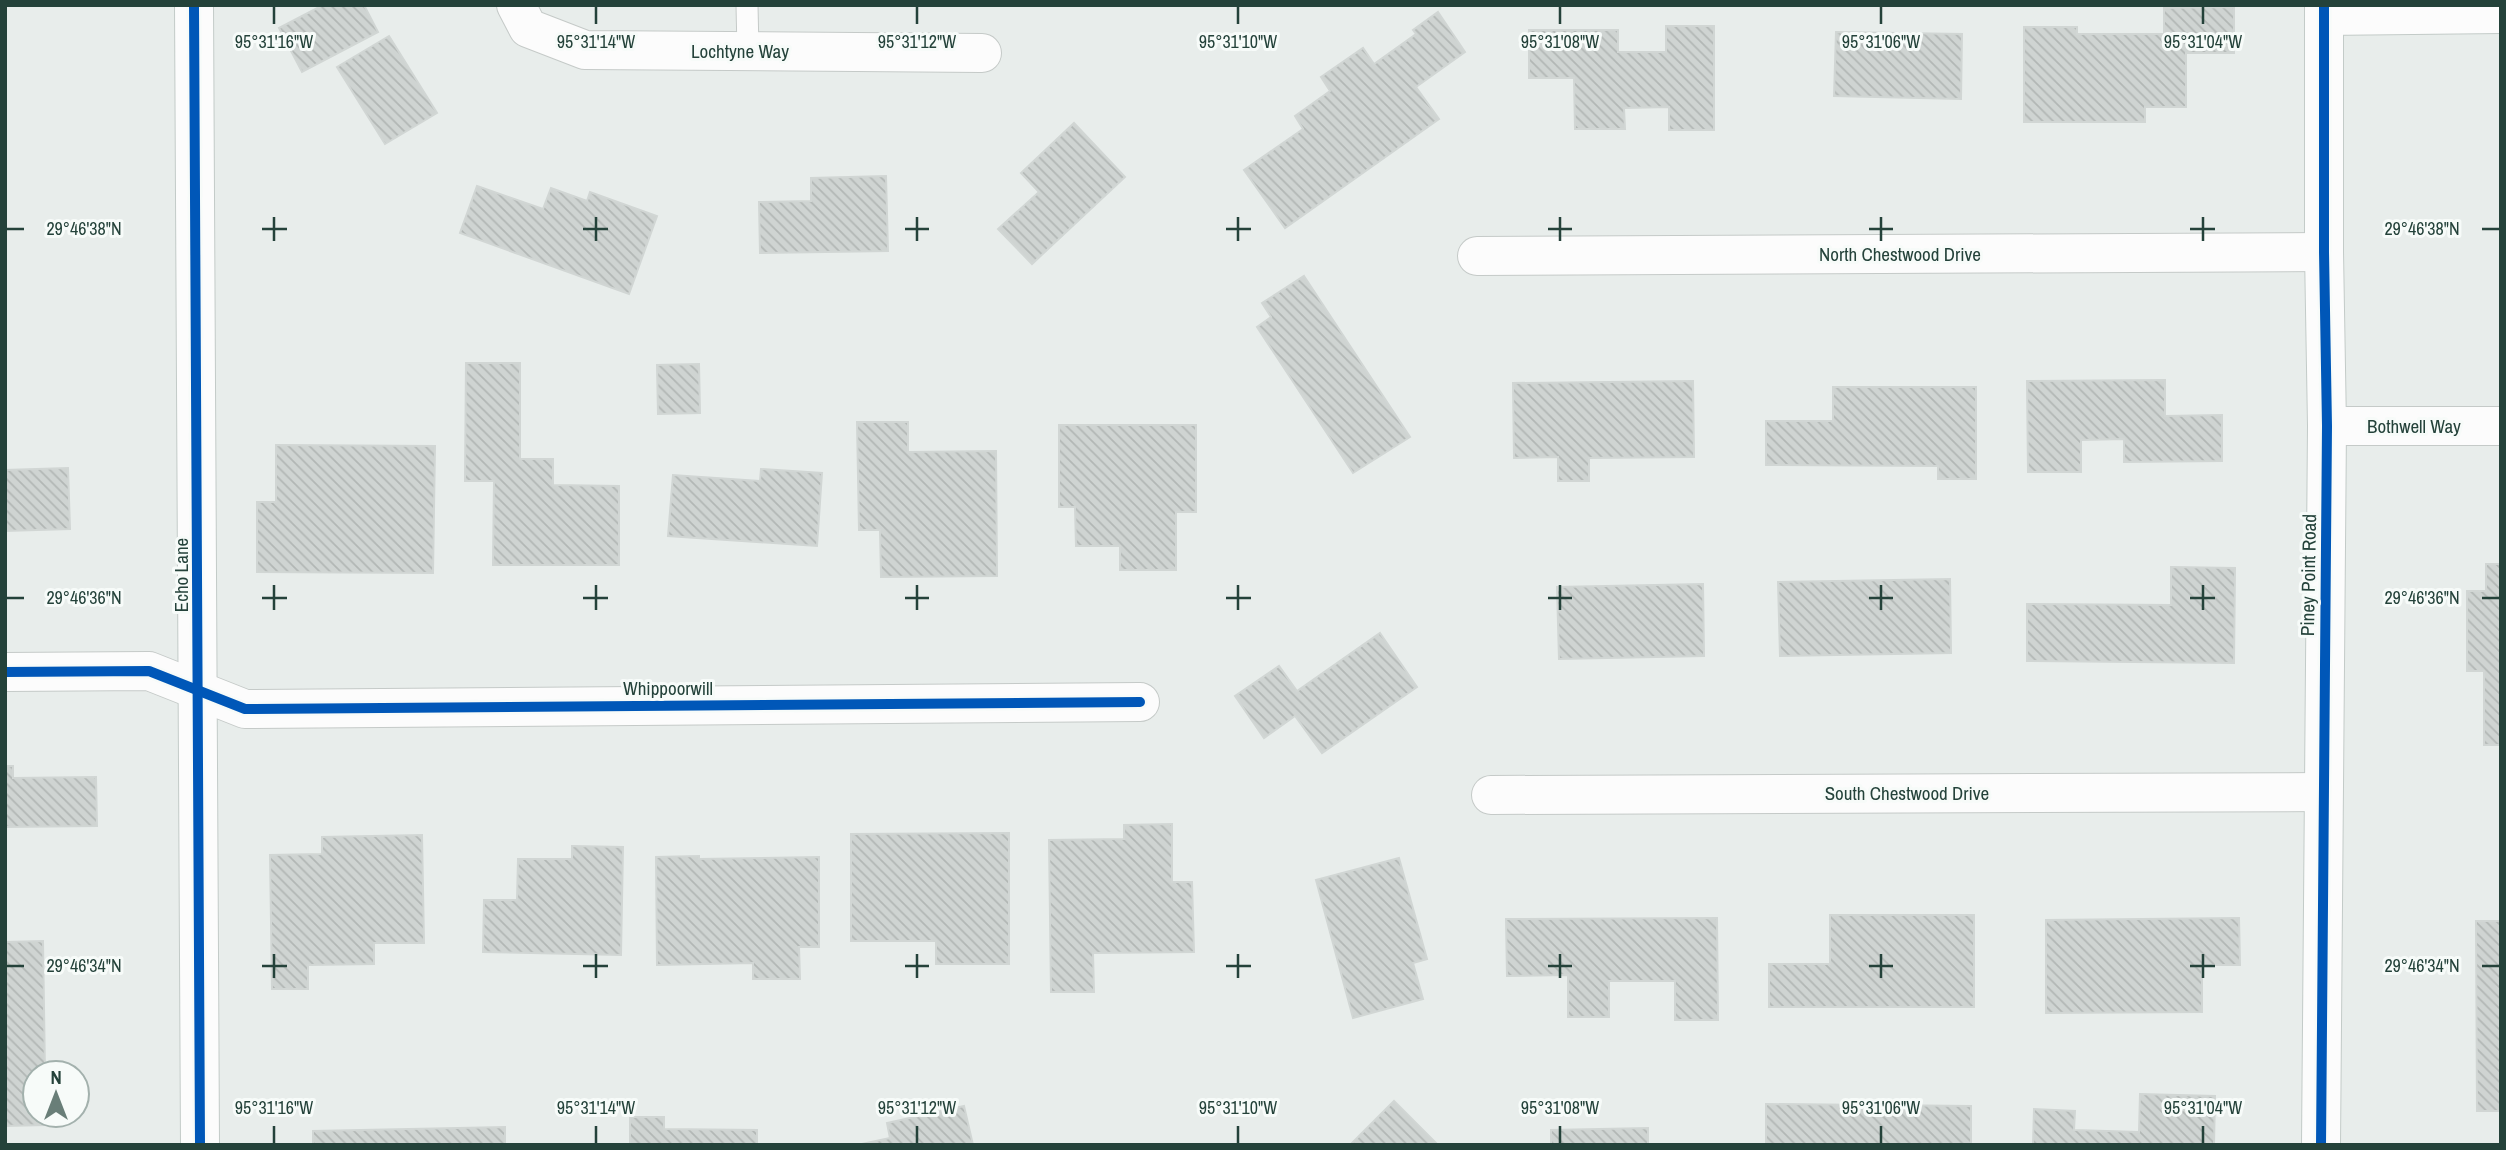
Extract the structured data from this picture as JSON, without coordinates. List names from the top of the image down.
{
  "streets": {
    "street": [
      "Lochtyne Way",
      "North Chestwood Drive",
      "Bothwell Way",
      "Echo Lane",
      "Piney Point Road",
      "Whippoorwill",
      "South Chestwood Drive"
    ]
  },
  "crossings": [
    ["North Chestwood Drive", "Piney Point Road"],
    ["Bothwell Way", "Piney Point Road"],
    ["Echo Lane", "Whippoorwill"],
    ["Piney Point Road", "South Chestwood Drive"]
  ],
  "north": "top",
  "coordinates": [
    "95°31'16\"W",
    "95°31'14\"W",
    "95°31'12\"W",
    "95°31'10\"W",
    "95°31'08\"W",
    "95°31'06\"W",
    "95°31'04\"W",
    "29°46'38\"N",
    "29°46'36\"N",
    "29°46'34\"N"
  ]
}
